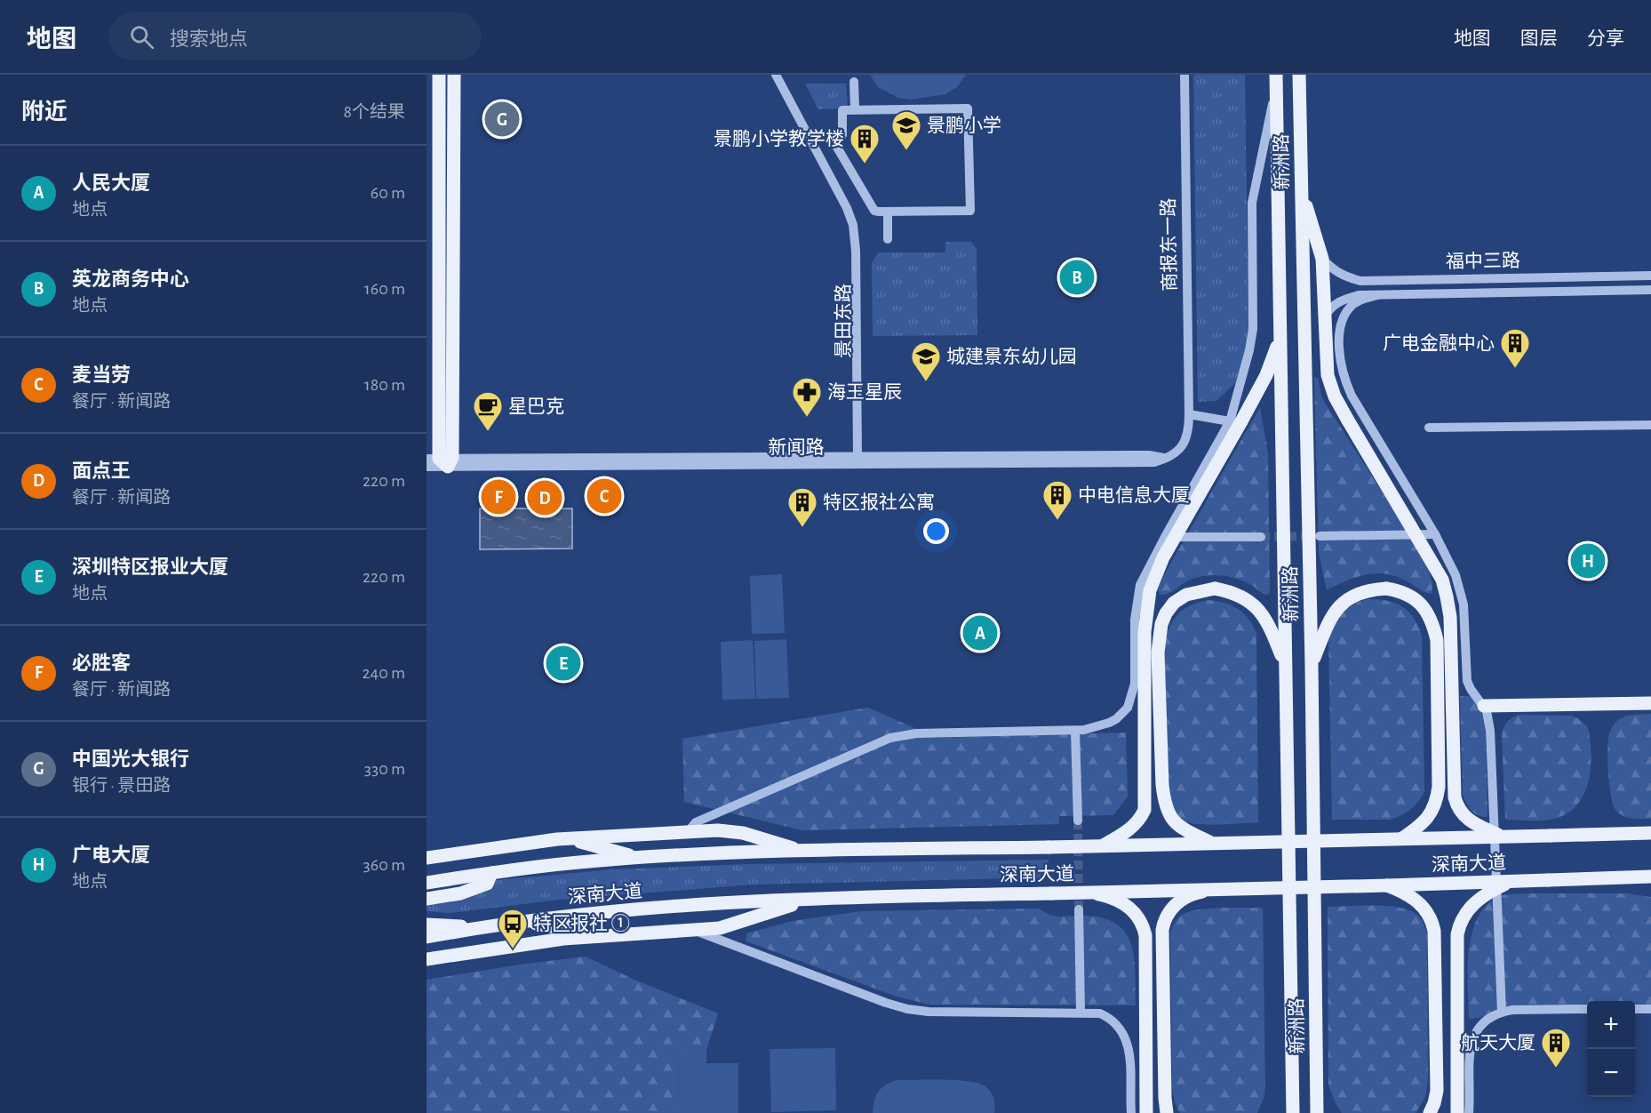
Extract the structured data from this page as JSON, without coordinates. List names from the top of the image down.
{
  "streets": {
    "main road": ["新洲路", "深南大道"],
    "street": [
      "商报东一路",
      "福中三路",
      "景田东路",
      "新闻路"
    ]
  },
  "crossings": [
    ["商报东一路", "新闻路"],
    ["景田东路", "新闻路"]
  ],
  "places": {
    "school or university": ["景鹏小学", "城建景东幼儿园"],
    "building": [
      "景鹏小学教学楼",
      "广电金融中心",
      "中电信息大厦",
      "特区报社公寓",
      "航天大厦"
    ],
    "pharmacy": ["海王星辰"],
    "cafe": ["星巴克"],
    "bus stop": ["特区报社 ①"]
  },
  "page": {
    "header": "地图",
    "search": "搜索地点",
    "nav": ["地图", "图层", "分享"],
    "heading": ["附近", "8个结果"],
    "pins": [
      "G",
      "B",
      "C",
      "F",
      "D",
      "H",
      "A",
      "E"
    ],
    "list": [
      {
        "mark": "A",
        "name": "人民大厦",
        "note": "地点",
        "value": "60 m"
      },
      {
        "mark": "B",
        "name": "英龙商务中心",
        "note": "地点",
        "value": "160 m"
      },
      {
        "mark": "C",
        "name": "麦当劳",
        "note": "餐厅 · 新闻路",
        "value": "180 m"
      },
      {
        "mark": "D",
        "name": "面点王",
        "note": "餐厅 · 新闻路",
        "value": "220 m"
      },
      {
        "mark": "E",
        "name": "深圳特区报业大厦",
        "note": "地点",
        "value": "220 m"
      },
      {
        "mark": "F",
        "name": "必胜客",
        "note": "餐厅 · 新闻路",
        "value": "240 m"
      },
      {
        "mark": "G",
        "name": "中国光大银行",
        "note": "银行 · 景田路",
        "value": "330 m"
      },
      {
        "mark": "H",
        "name": "广电大厦",
        "note": "地点",
        "value": "360 m"
      }
    ],
    "map_buttons": ["+", "−"]
  }
}
